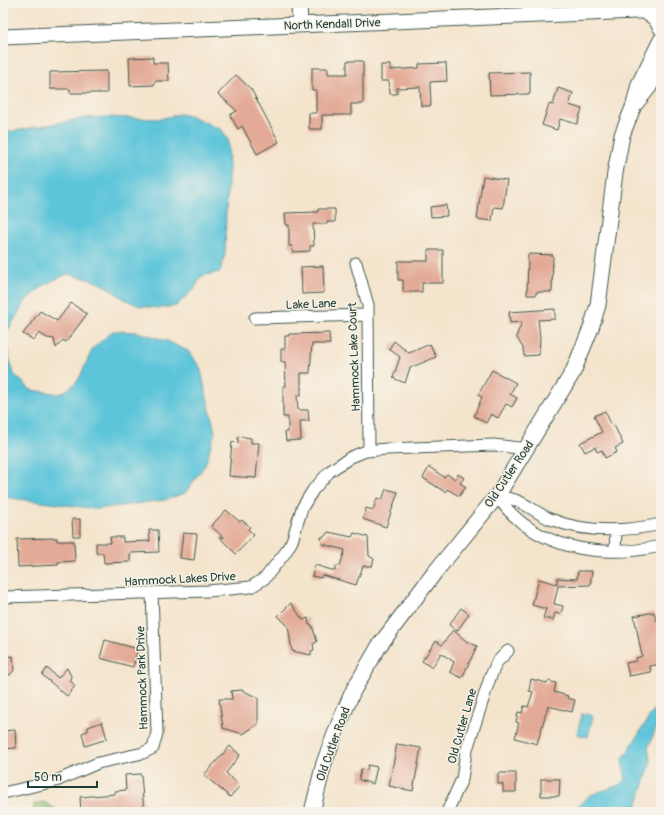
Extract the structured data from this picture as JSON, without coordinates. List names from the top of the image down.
{
  "streets": {
    "main road": ["North Kendall Drive", "Old Cutler Road"],
    "street": [
      "Lake Lane",
      "Hammock Lake Court",
      "Hammock Lakes Drive",
      "Hammock Park Drive",
      "Old Cutler Lane"
    ]
  },
  "crossings": [
    ["Lake Lane", "Hammock Lake Court"],
    ["Hammock Lake Court", "Hammock Lakes Drive"],
    ["Old Cutler Road", "Hammock Lakes Drive"],
    ["Hammock Lakes Drive", "Hammock Park Drive"]
  ],
  "scale_bar": "50 m"
}
